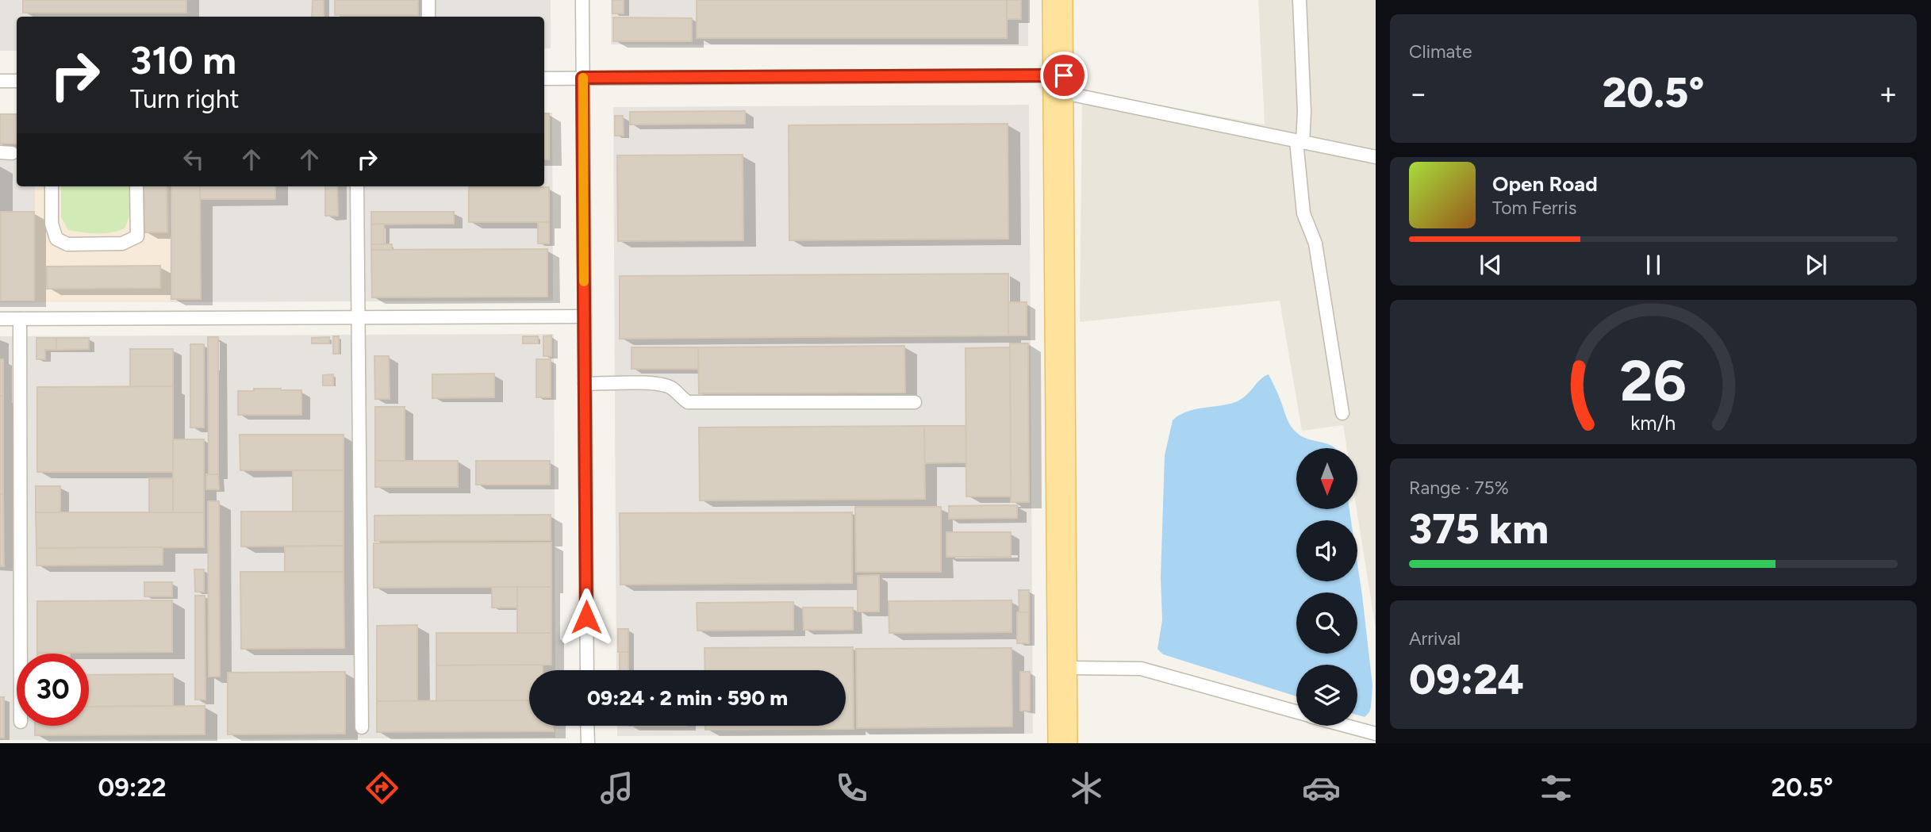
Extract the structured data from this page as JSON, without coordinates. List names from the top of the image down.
{
  "north": "bottom",
  "page": {
    "tile": [
      "Climate",
      ["Range · 75%", "375 km"],
      ["Arrival", "09:24"]
    ],
    "turn": ["310 m", "Turn right"],
    "heat": ["−", "20.5°", "+"],
    "song": ["Open Road", "Tom Ferris"],
    "limit": "30",
    "trip": "09:24 · 2 min · 590 m",
    "tabs": ["09:22", "20.5°"],
    "gauge": ["26", "km/h"]
  }
}
